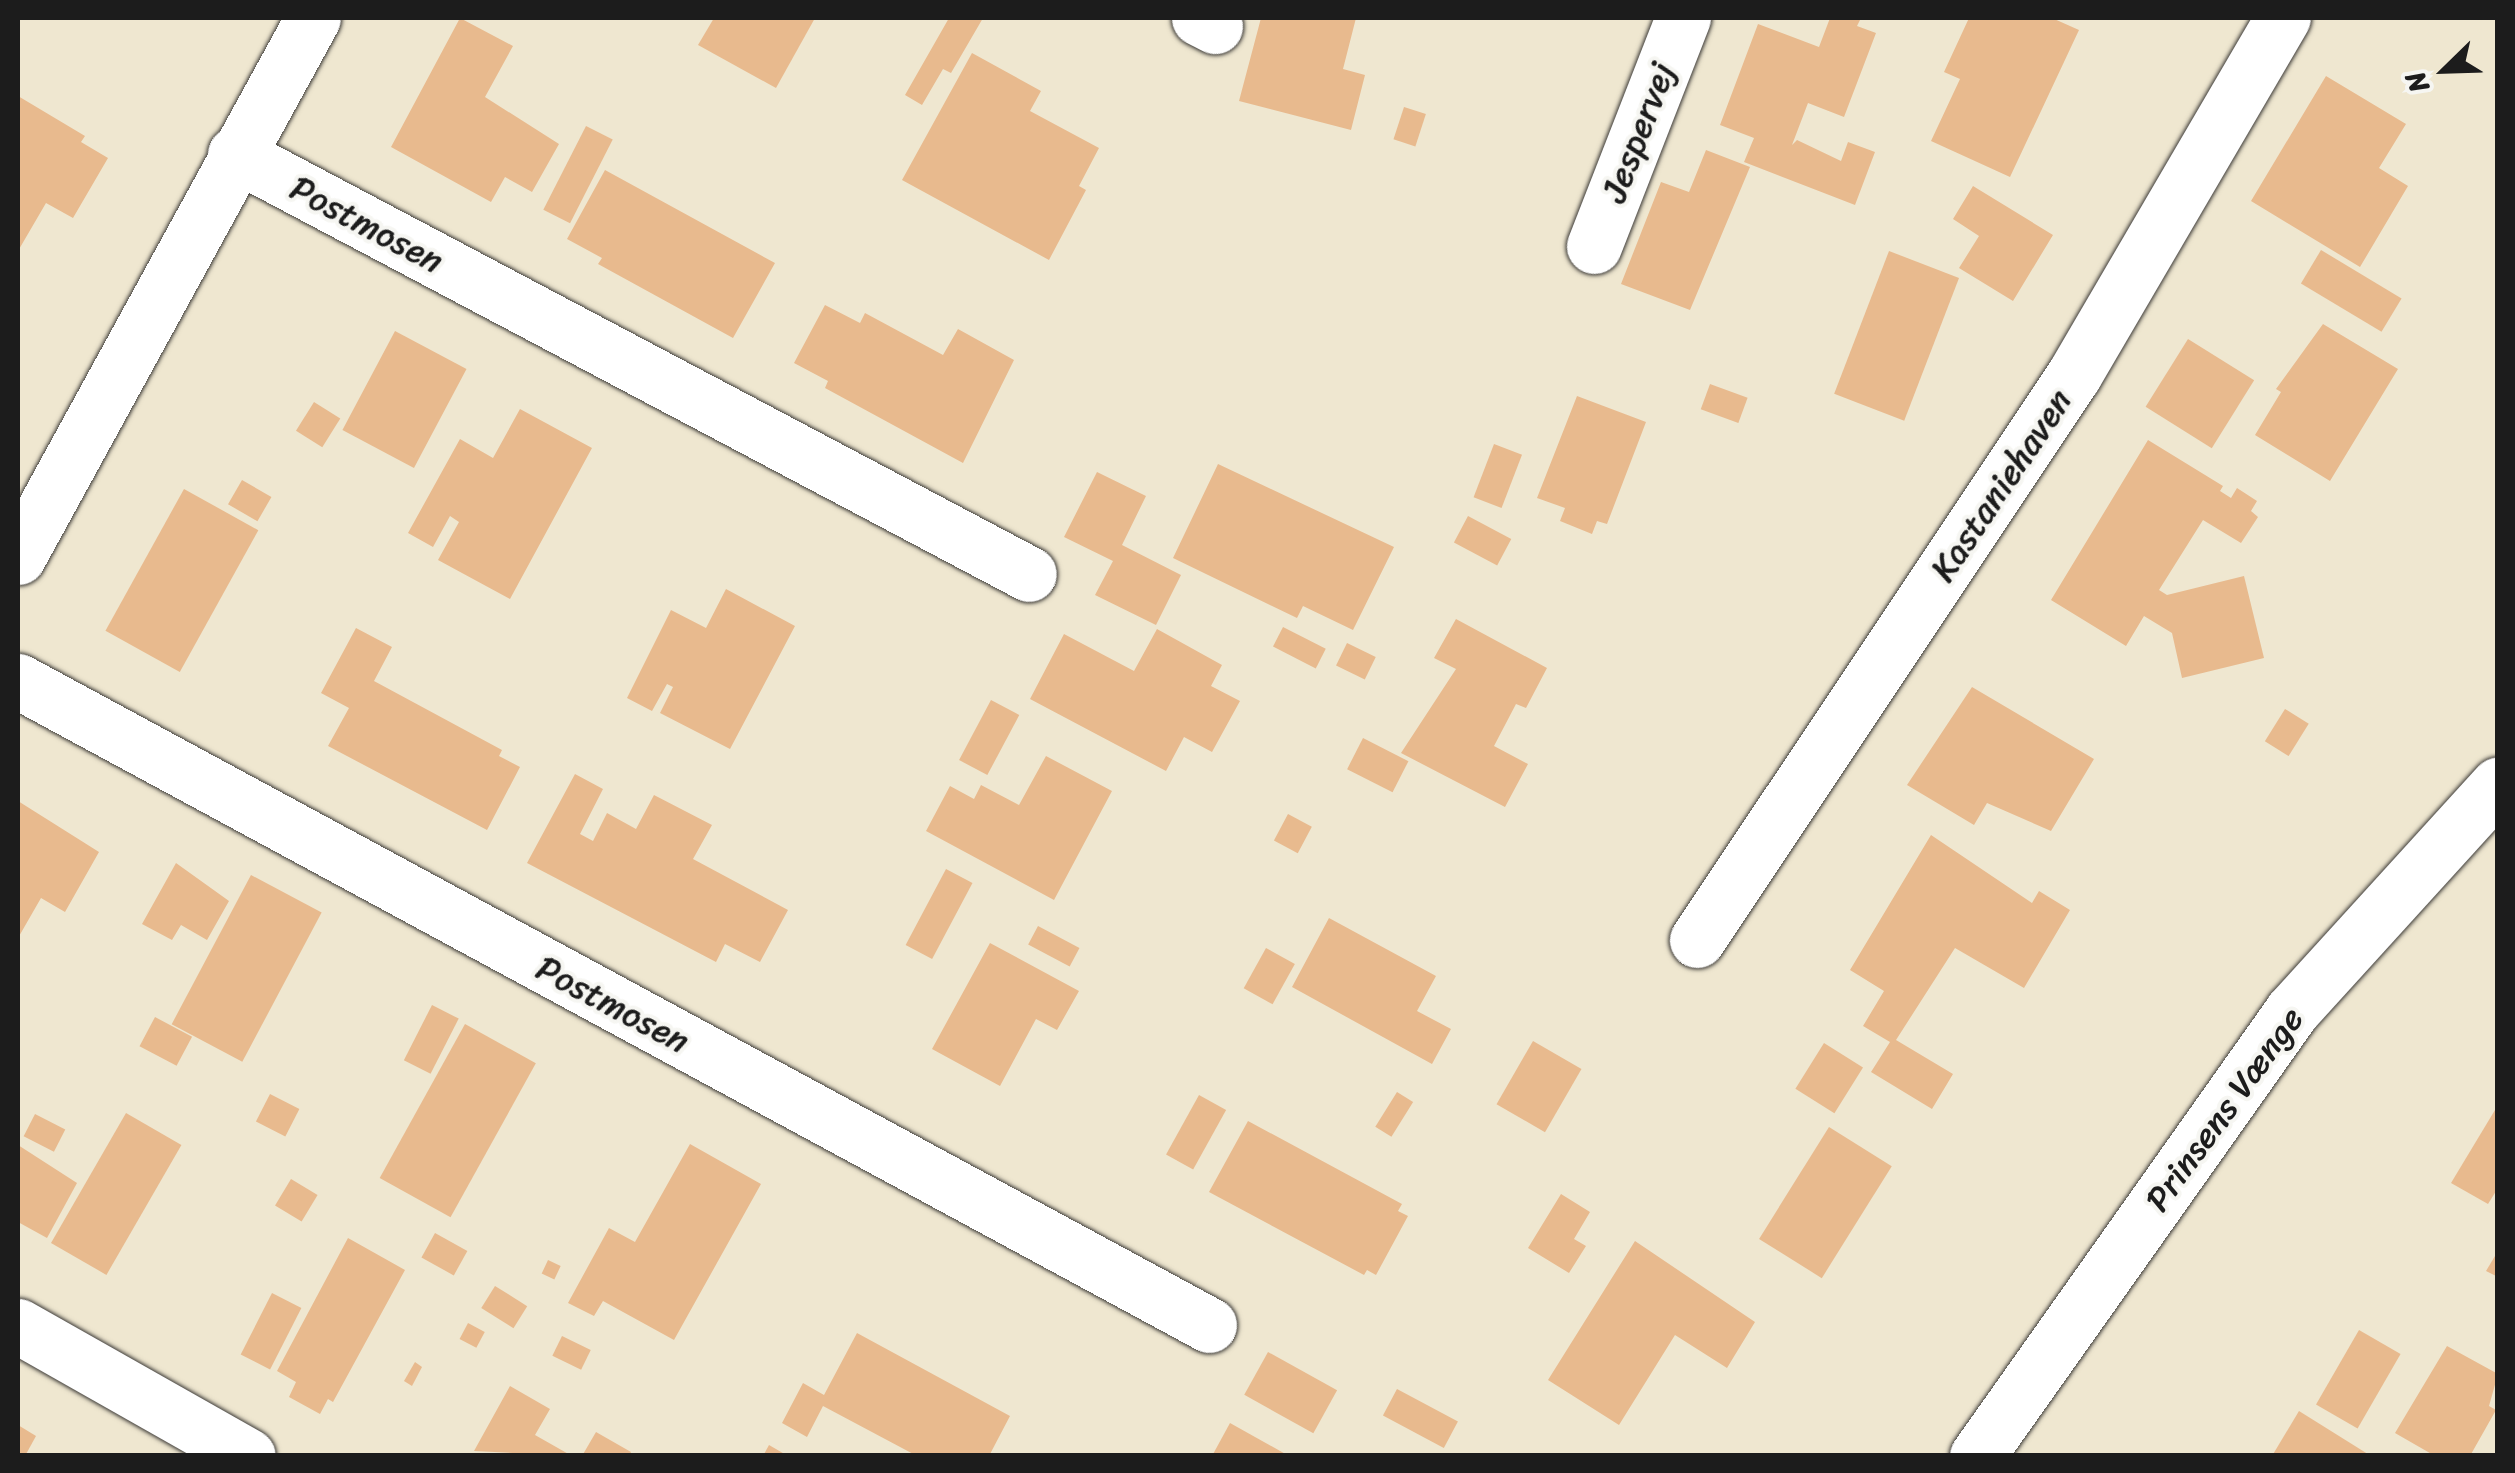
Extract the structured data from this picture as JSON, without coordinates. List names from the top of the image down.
{
  "streets": {
    "street": [
      "Jespervej",
      "Postmosen",
      "Kastaniehaven",
      "Prinsens Vænge"
    ]
  },
  "north": "bottom left"
}
